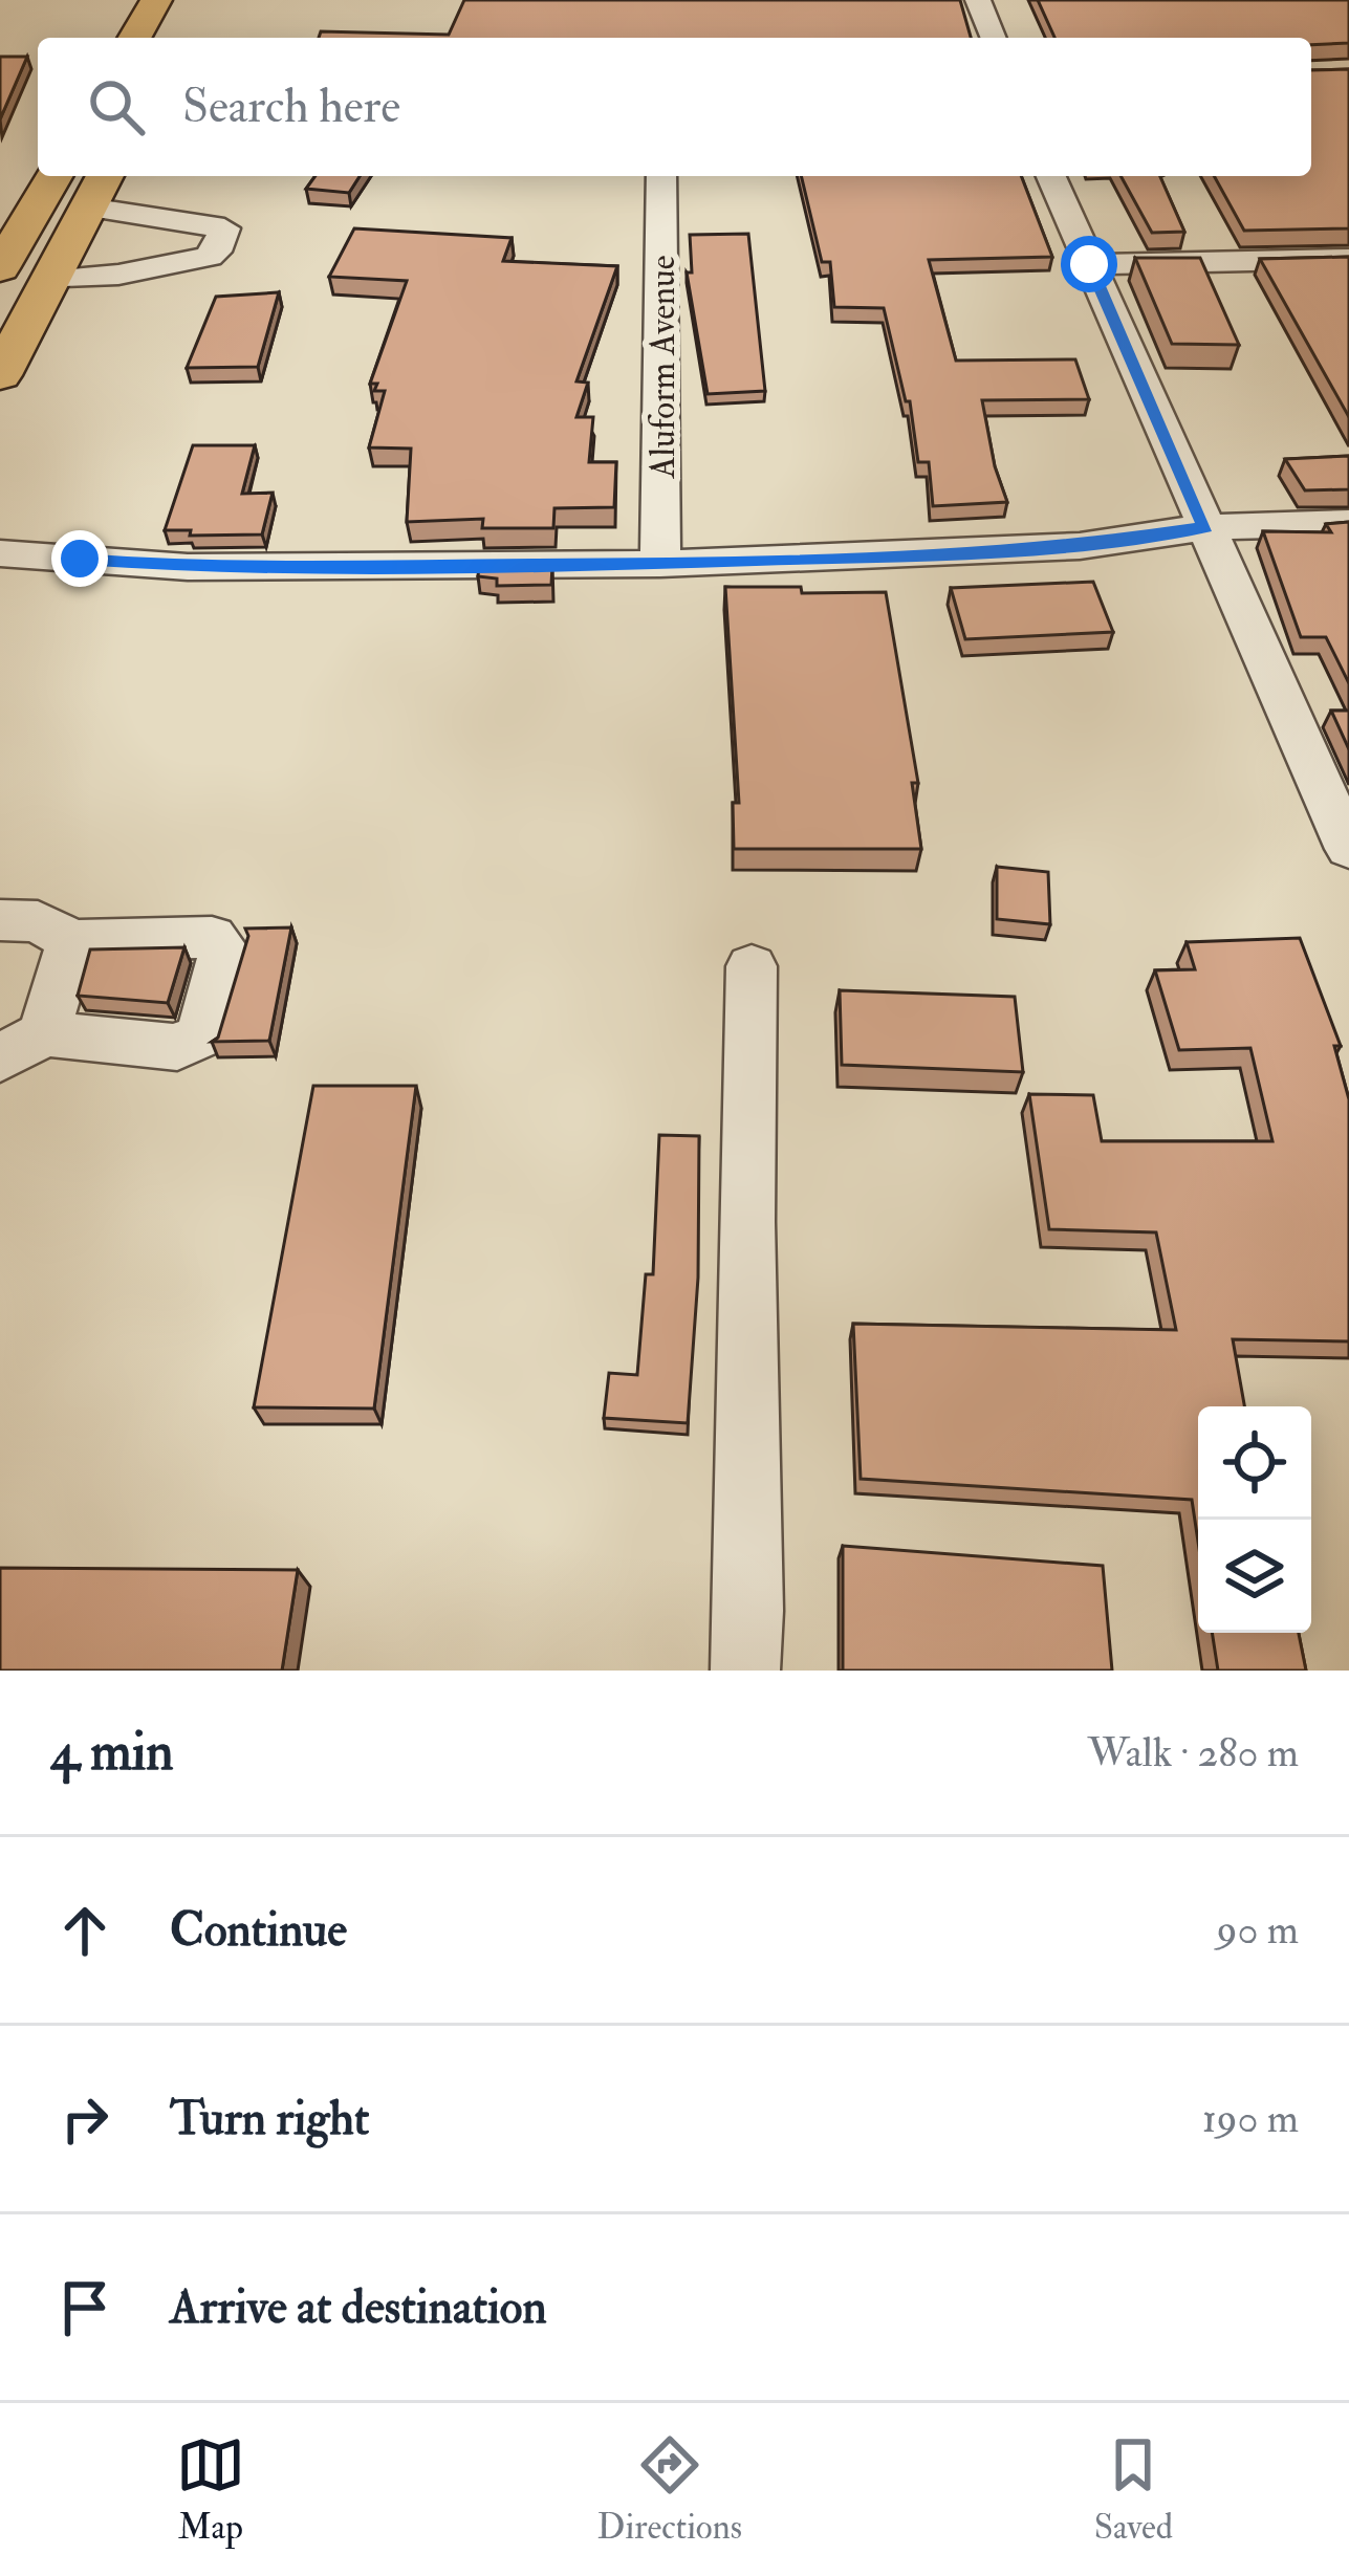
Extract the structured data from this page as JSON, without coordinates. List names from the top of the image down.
{
  "streets": {
    "street": ["Aluform Avenue"]
  },
  "page": {
    "search": "Search here",
    "heading": ["4 min", "Walk · 280 m"],
    "list": [
      ["Continue", "90 m"],
      ["Turn right", "190 m"],
      "Arrive at destination"
    ],
    "nav": ["Map", "Directions", "Saved"]
  }
}
